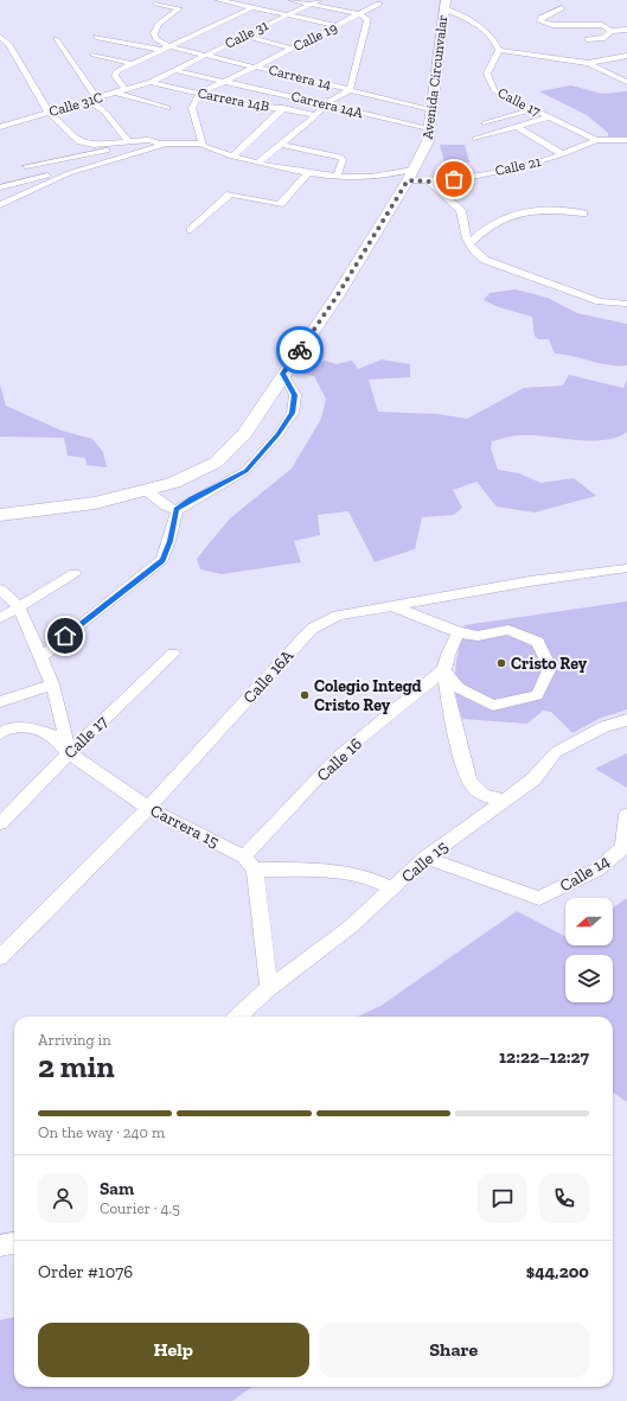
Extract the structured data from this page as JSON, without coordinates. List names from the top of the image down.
{
  "streets": {
    "main road": ["Avenida Circunvalar"],
    "street": [
      "Calle 31",
      "Calle 19",
      "Carrera 14",
      "Carrera 14B",
      "Calle 17",
      "Calle 31C",
      "Carrera 14A",
      "Calle 21",
      "Calle 16A",
      "Calle 16",
      "Carrera 15",
      "Calle 15",
      "Calle 14"
    ]
  },
  "crossings": [
    ["Calle 31", "Carrera 14"],
    ["Calle 31", "Carrera 14B"],
    ["Calle 31", "Calle 31C"],
    ["Calle 31", "Carrera 14A"],
    ["Calle 19", "Carrera 14"],
    ["Calle 19", "Carrera 14B"],
    ["Calle 19", "Carrera 14A"],
    ["Carrera 14", "Avenida Circunvalar"],
    ["Avenida Circunvalar", "Carrera 14A"],
    ["Avenida Circunvalar", "Calle 21"],
    ["Carrera 14B", "Calle 31C"],
    ["Calle 17", "Calle 21"],
    ["Calle 17", "Carrera 15"],
    ["Calle 16A", "Carrera 15"],
    ["Calle 16", "Carrera 15"],
    ["Calle 15", "Calle 14"]
  ],
  "places": ["Cristo Rey", "Colegio Integd Cristo Rey"],
  "north": "left",
  "page": {
    "heading": ["2 min", "Arriving in", "12:22–12:27"],
    "panel": [
      "Sam",
      "Courier · 4.5",
      "Order #1076",
      "$44,200"
    ],
    "bar": "On the way · 240 m",
    "buttons": ["Help", "Share"]
  }
}
